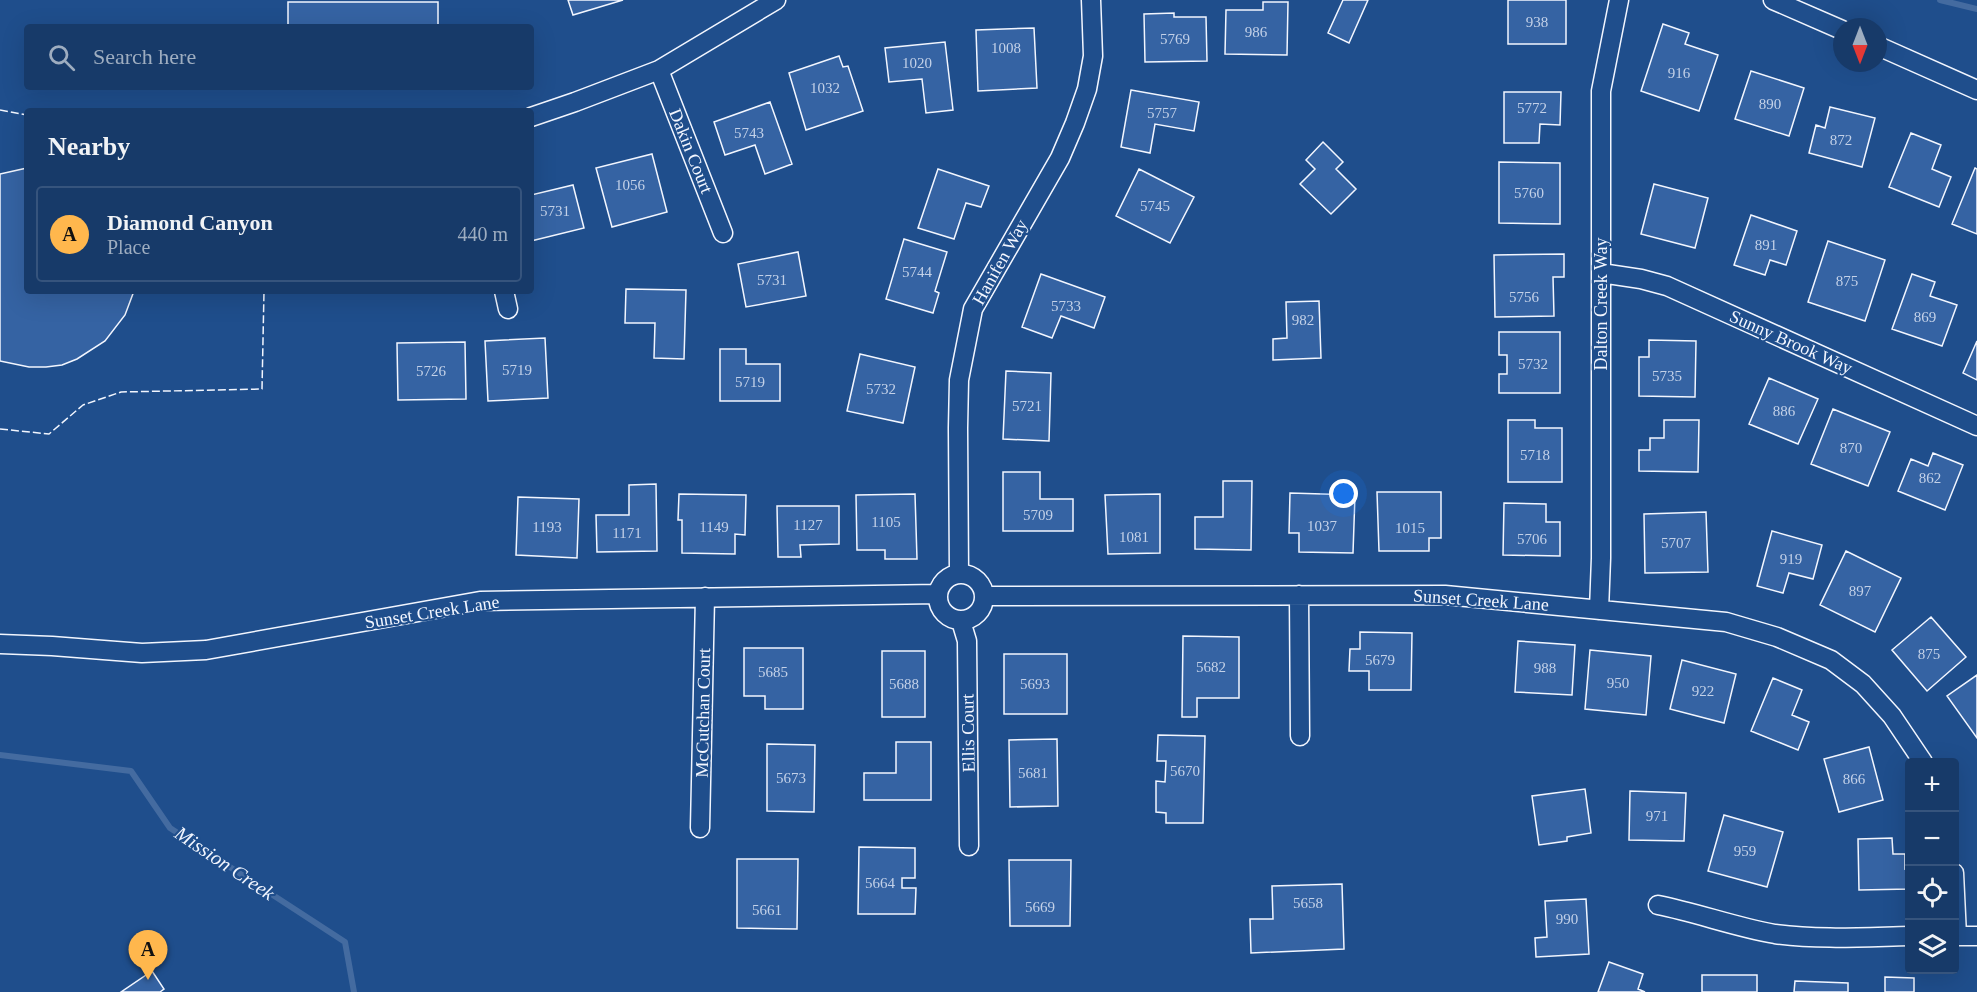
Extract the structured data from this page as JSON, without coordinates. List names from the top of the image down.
{
  "streets": {
    "street": [
      "Dakin Court",
      "Hanifen Way",
      "Dalton Creek Way",
      "Sunny Brook Way",
      "Sunset Creek Lane",
      "McCutchan Court",
      "Ellis Court"
    ]
  },
  "crossings": [
    ["Hanifen Way", "Sunset Creek Lane"],
    ["Hanifen Way", "Ellis Court"],
    ["Dalton Creek Way", "Sunny Brook Way"],
    ["Dalton Creek Way", "Sunset Creek Lane"],
    ["Sunset Creek Lane", "McCutchan Court"],
    ["Sunset Creek Lane", "Ellis Court"]
  ],
  "water": ["Mission Creek"],
  "house_numbers": [
    "938",
    "986",
    "5769",
    "1008",
    "1020",
    "916",
    "1032",
    "890",
    "5772",
    "5757",
    "5743",
    "872",
    "1056",
    "5760",
    "5745",
    "5731",
    "891",
    "5744",
    "5731",
    "875",
    "5756",
    "5733",
    "869",
    "982",
    "5732",
    "5719",
    "5726",
    "5735",
    "5719",
    "5732",
    "5721",
    "886",
    "870",
    "5718",
    "862",
    "5709",
    "1105",
    "1127",
    "1037",
    "1193",
    "1149",
    "1015",
    "1171",
    "1081",
    "5706",
    "5707",
    "919",
    "897",
    "875",
    "5679",
    "5682",
    "988",
    "5685",
    "950",
    "5688",
    "5693",
    "922",
    "5670",
    "5681",
    "5673",
    "866",
    "971",
    "959",
    "5664",
    "5658",
    "5669",
    "5661",
    "990"
  ],
  "north": "bottom",
  "page": {
    "search": "Search here",
    "heading": "Nearby",
    "list": [
      {
        "mark": "A",
        "name": "Diamond Canyon",
        "note": "Place",
        "value": "440 m"
      }
    ],
    "map_buttons": ["+", "−"],
    "pins": "A"
  }
}
